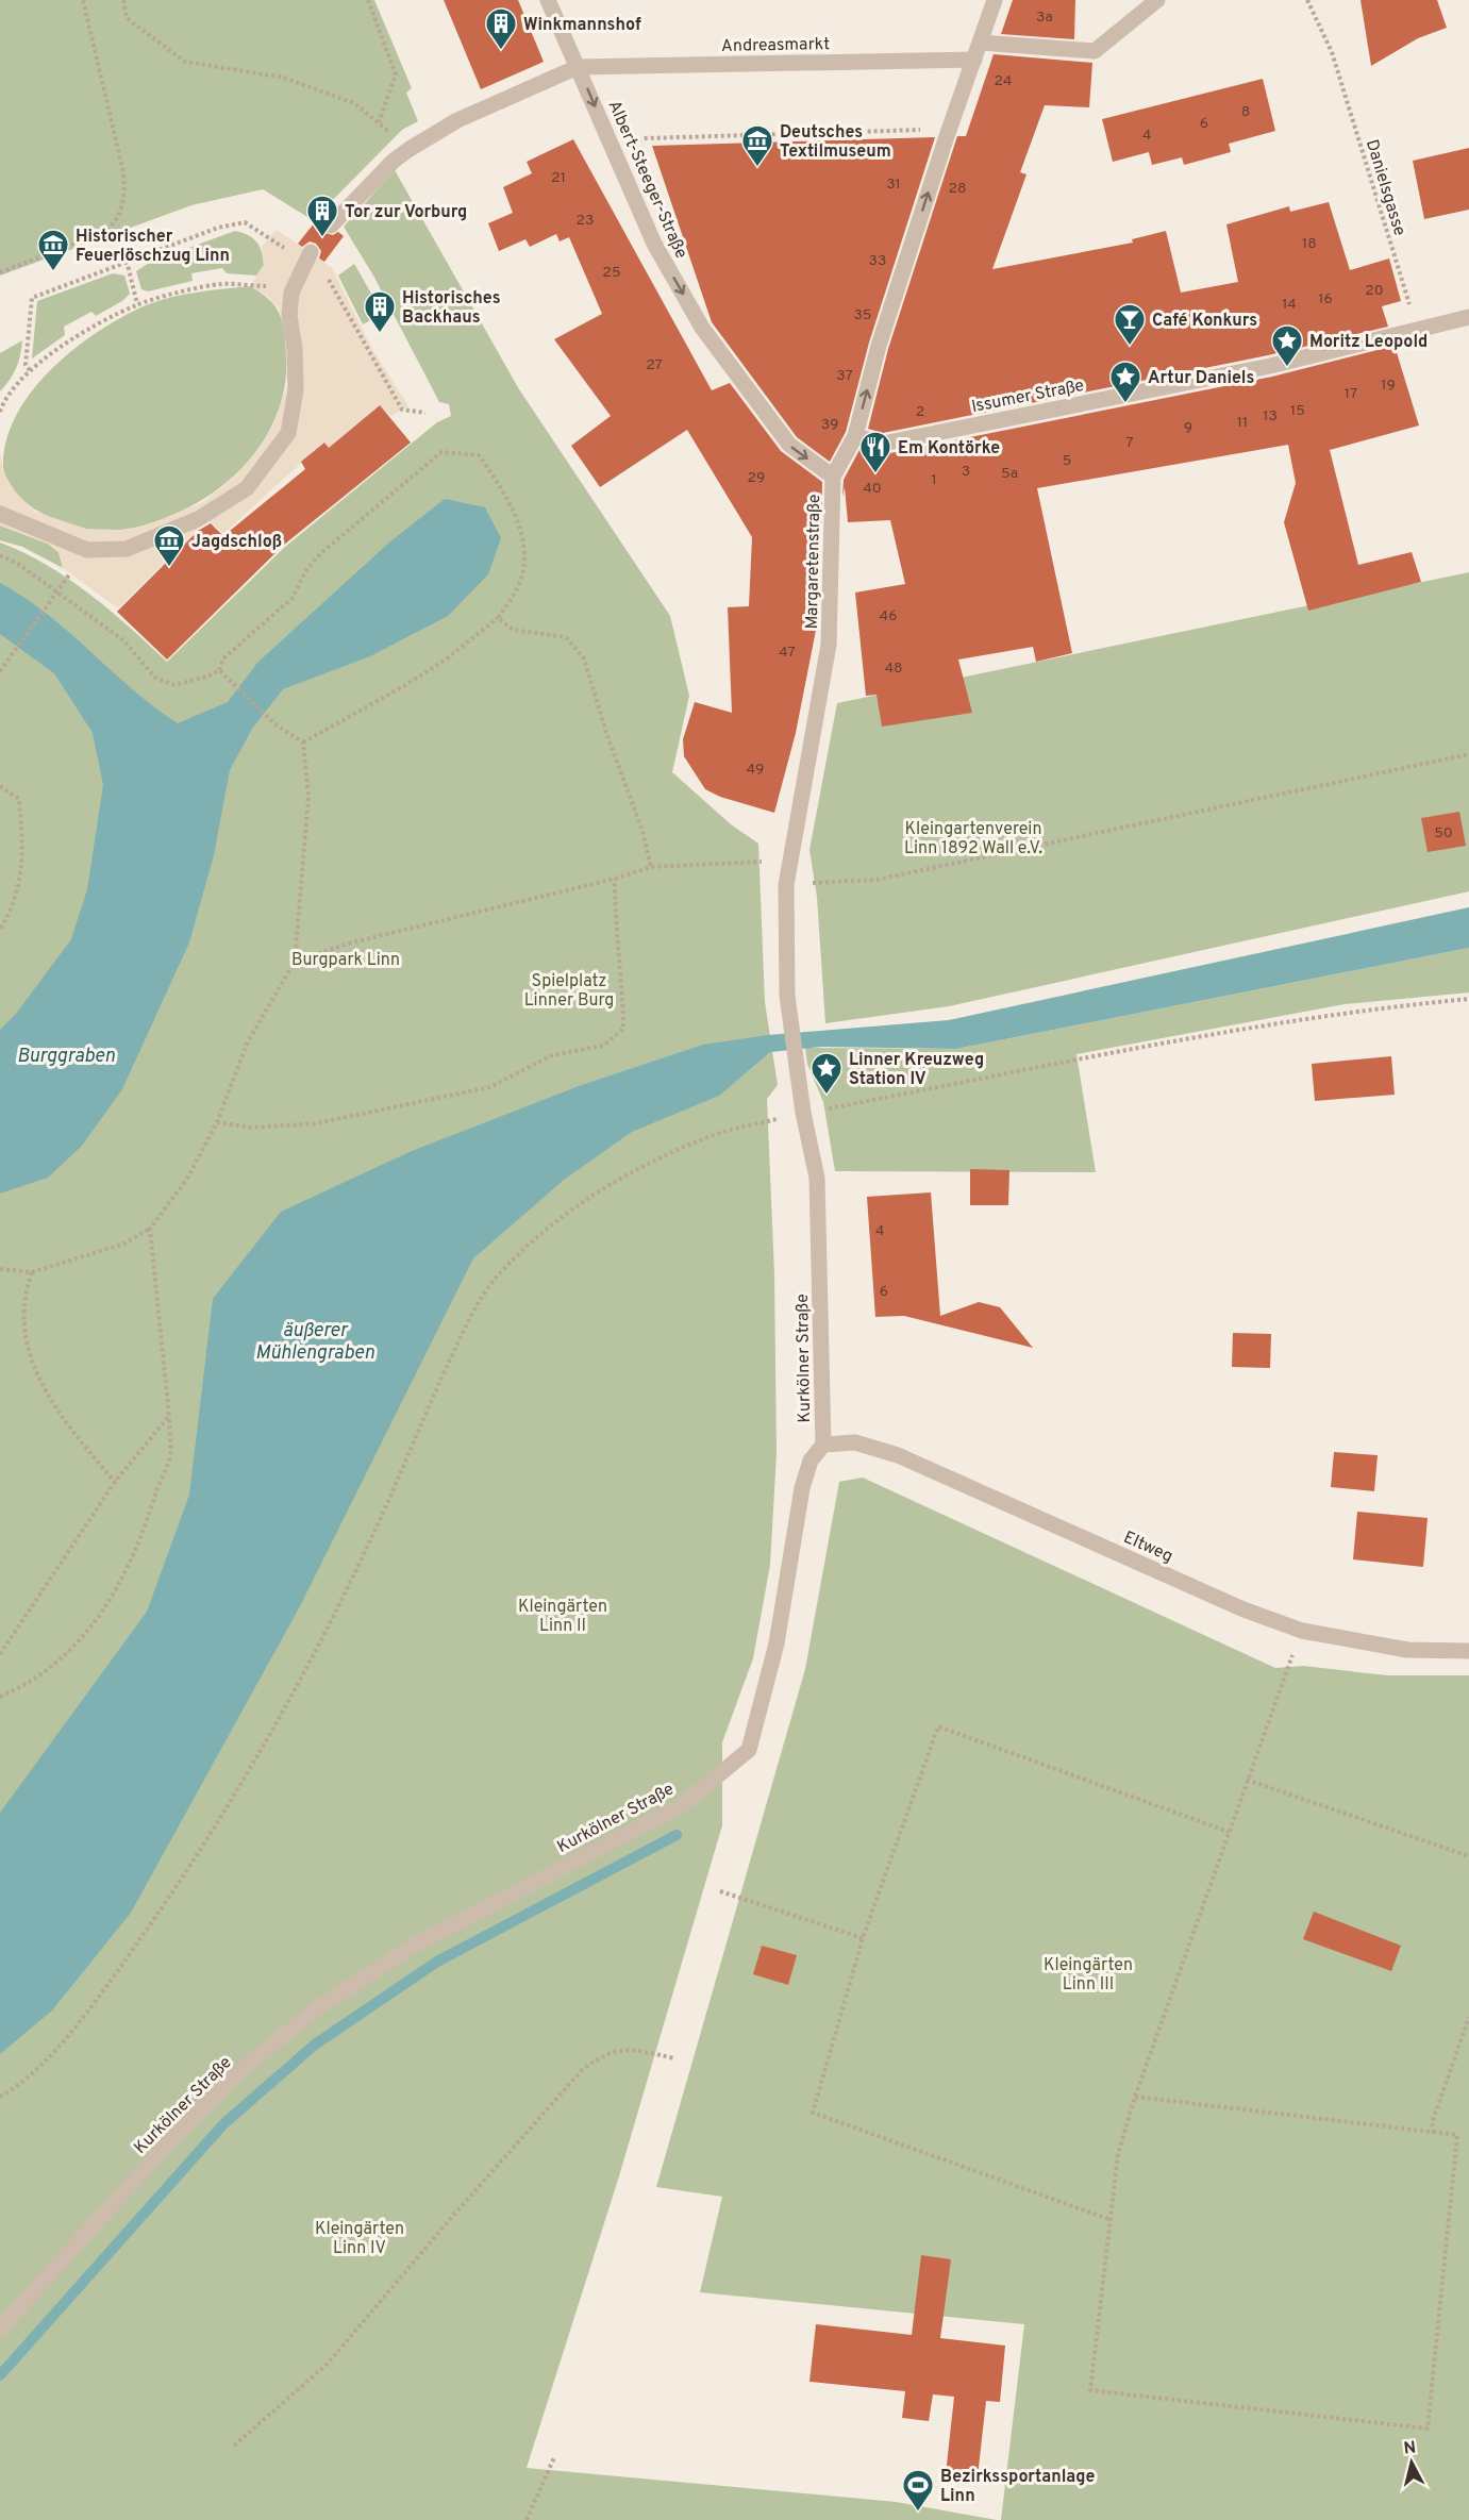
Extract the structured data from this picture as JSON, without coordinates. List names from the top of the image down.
{
  "streets": {
    "street": [
      "Andreasmarkt",
      "Albert-Steeger-Straße",
      "Issumer Straße",
      "Margaretenstraße",
      "Kurkölner Straße",
      "Eltweg"
    ],
    "path": ["Danielsgasse"]
  },
  "crossings": [
    ["Andreasmarkt", "Albert-Steeger-Straße"],
    ["Andreasmarkt", "Margaretenstraße"],
    ["Albert-Steeger-Straße", "Margaretenstraße"],
    ["Danielsgasse", "Issumer Straße"],
    ["Issumer Straße", "Margaretenstraße"],
    ["Margaretenstraße", "Kurkölner Straße"],
    ["Kurkölner Straße", "Eltweg"]
  ],
  "one_way": ["Albert-Steeger-Straße"],
  "water": ["Burggraben", "äußerer Mühlengraben"],
  "parks": [
    "Kleingartenverein Linn 1892 Wall e.V.",
    "Burgpark Linn",
    "Spielplatz Linner Burg",
    "Kleingärten Linn II",
    "Kleingärten Linn III",
    "Kleingärten Linn IV"
  ],
  "places": {
    "building": ["Winkmannshof", "Tor zur Vorburg", "Historisches Backhaus"],
    "museum": ["Deutsches Textilmuseum", "Historischer Feuerlöschzug Linn", "Jagdschloß"],
    "bar": ["Café Konkurs"],
    "place": ["Moritz Leopold", "Artur Daniels", "Linner Kreuzweg Station IV"],
    "restaurant": ["Em Kontörke"],
    "sports": ["Bezirkssportanlage Linn"]
  },
  "house_numbers": [
    "3a",
    "24",
    "8",
    "6",
    "4",
    "21",
    "31",
    "28",
    "23",
    "18",
    "33",
    "25",
    "20",
    "16",
    "14",
    "35",
    "27",
    "37",
    "19",
    "17",
    "15",
    "2",
    "13",
    "11",
    "39",
    "9",
    "7",
    "5",
    "3",
    "5a",
    "29",
    "1",
    "40",
    "46",
    "47",
    "48",
    "49",
    "50",
    "4",
    "6"
  ],
  "north": "top"
}
